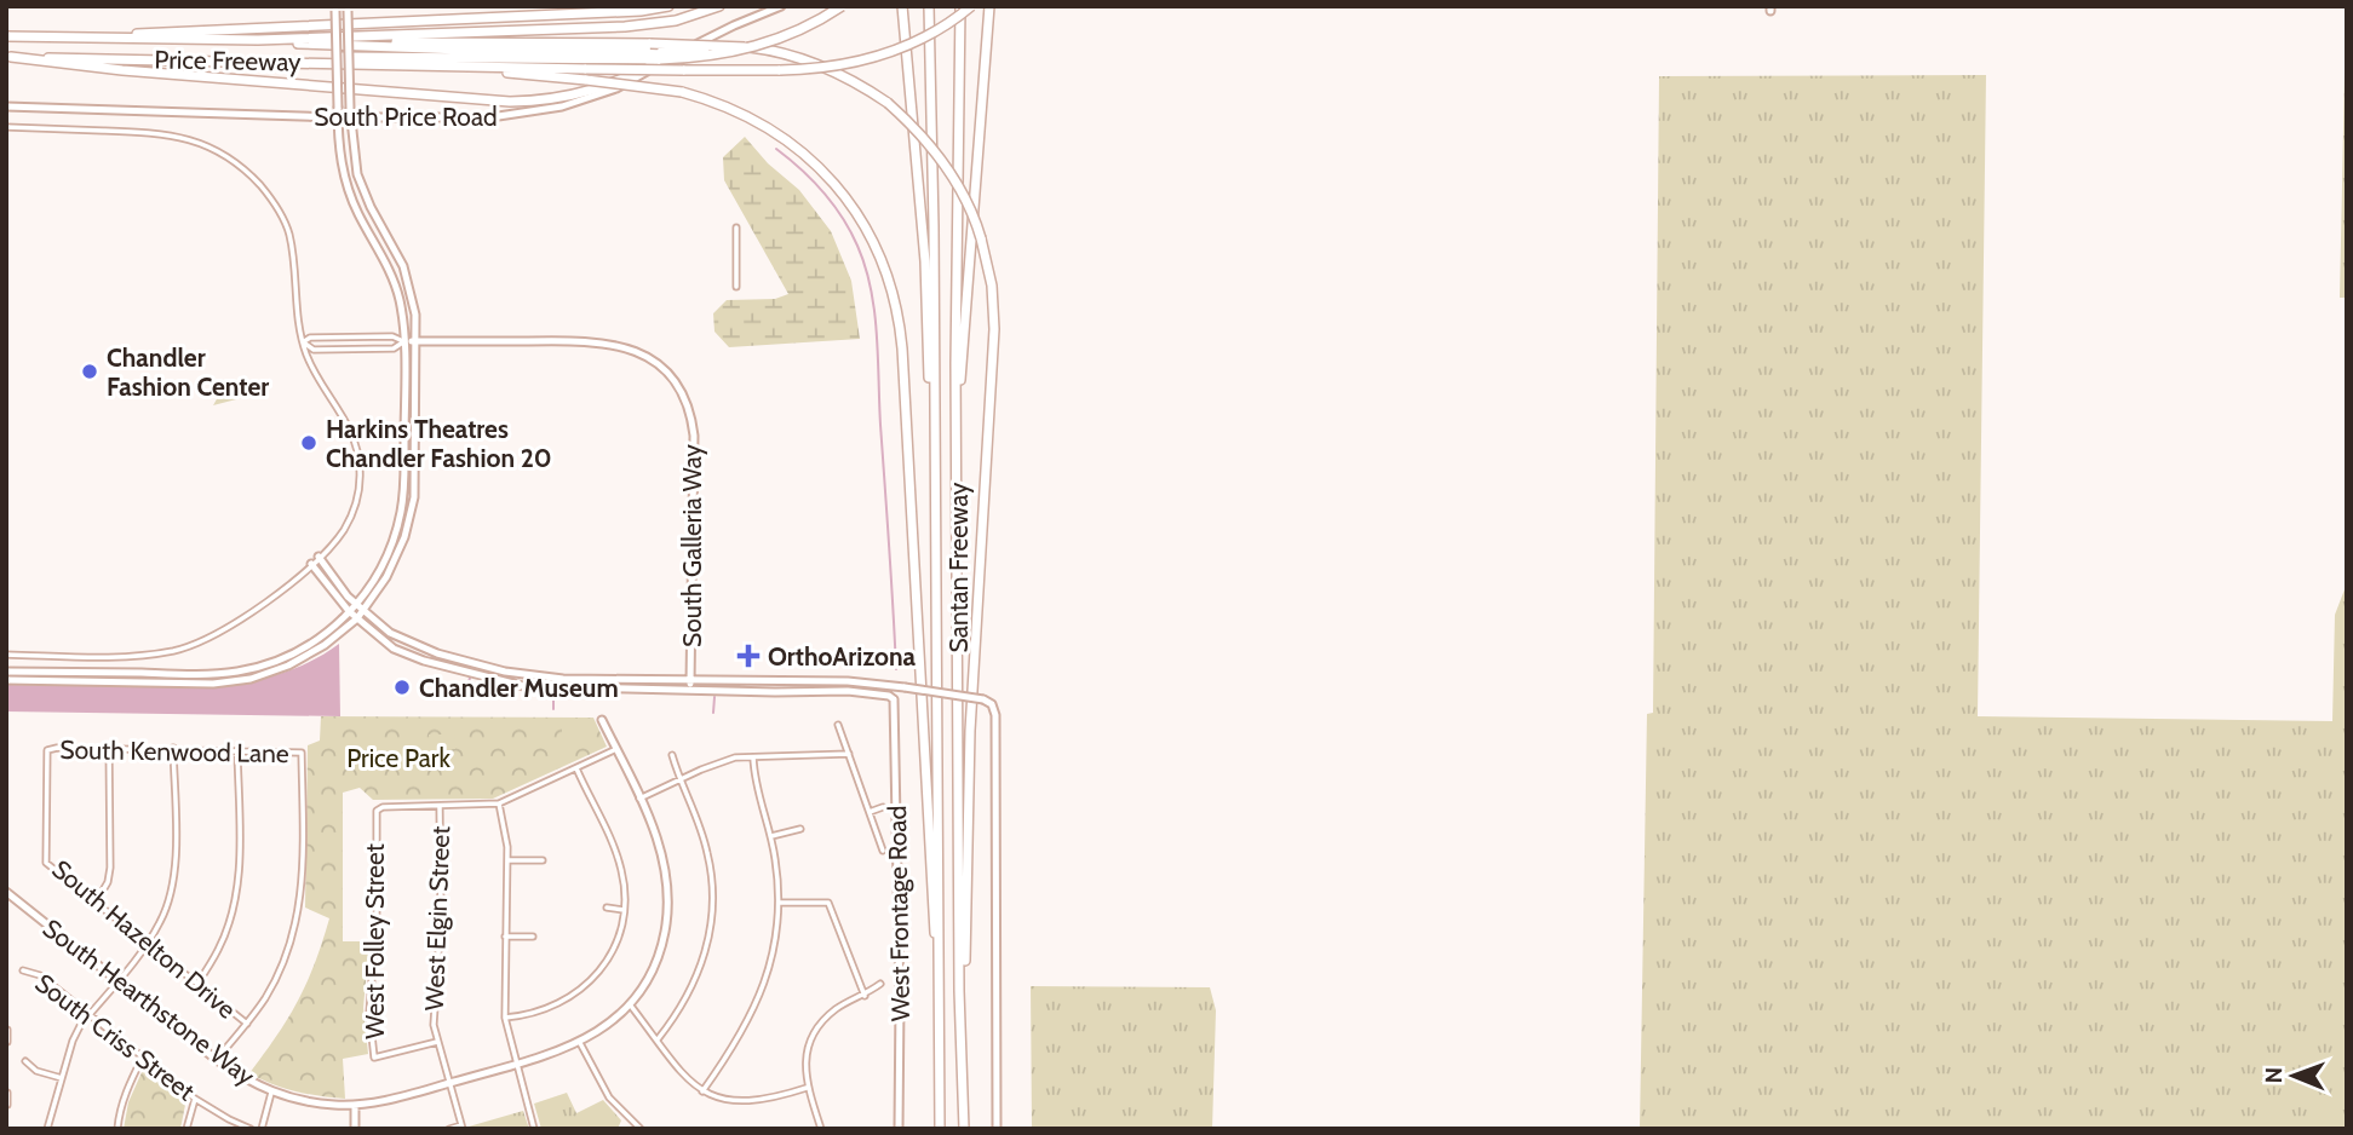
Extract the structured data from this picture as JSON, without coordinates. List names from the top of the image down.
{
  "streets": {
    "highway": ["Price Freeway", "Santan Freeway"],
    "street": [
      "South Price Road",
      "South Galleria Way",
      "South Kenwood Lane",
      "West Frontage Road",
      "West Elgin Street",
      "South Hazelton Drive",
      "West Folley Street",
      "South Hearthstone Way",
      "South Criss Street"
    ]
  },
  "crossings": [
    ["South Kenwood Lane", "South Hazelton Drive"],
    ["West Elgin Street", "West Folley Street"],
    ["West Elgin Street", "South Hearthstone Way"]
  ],
  "parks": ["Price Park"],
  "places": {
    "other": ["Chandler Fashion Center", "Harkins Theatres Chandler Fashion 20", "Chandler Museum"],
    "health": ["OrthoArizona"]
  },
  "north": "left"
}
